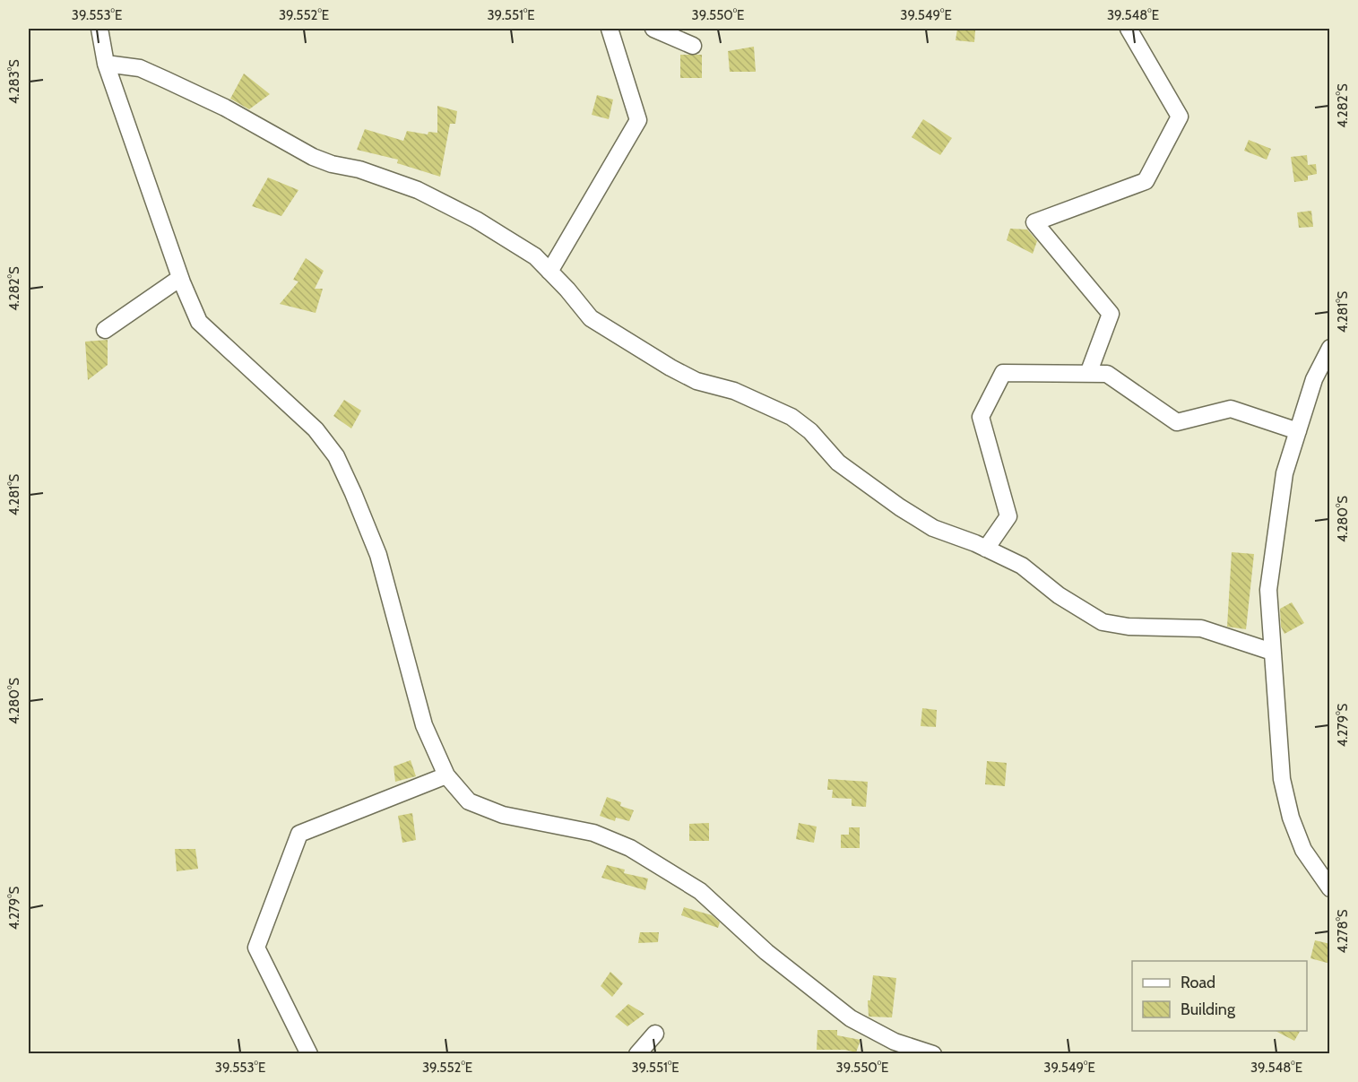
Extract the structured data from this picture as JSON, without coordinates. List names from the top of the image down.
{
  "legend": ["Road", "Building"],
  "coordinates": [
    "39.553°E",
    "39.552°E",
    "39.551°E",
    "39.550°E",
    "39.549°E",
    "39.548°E",
    "4.283°S",
    "4.282°S",
    "4.281°S",
    "4.280°S",
    "4.279°S",
    "4.278°S"
  ]
}
